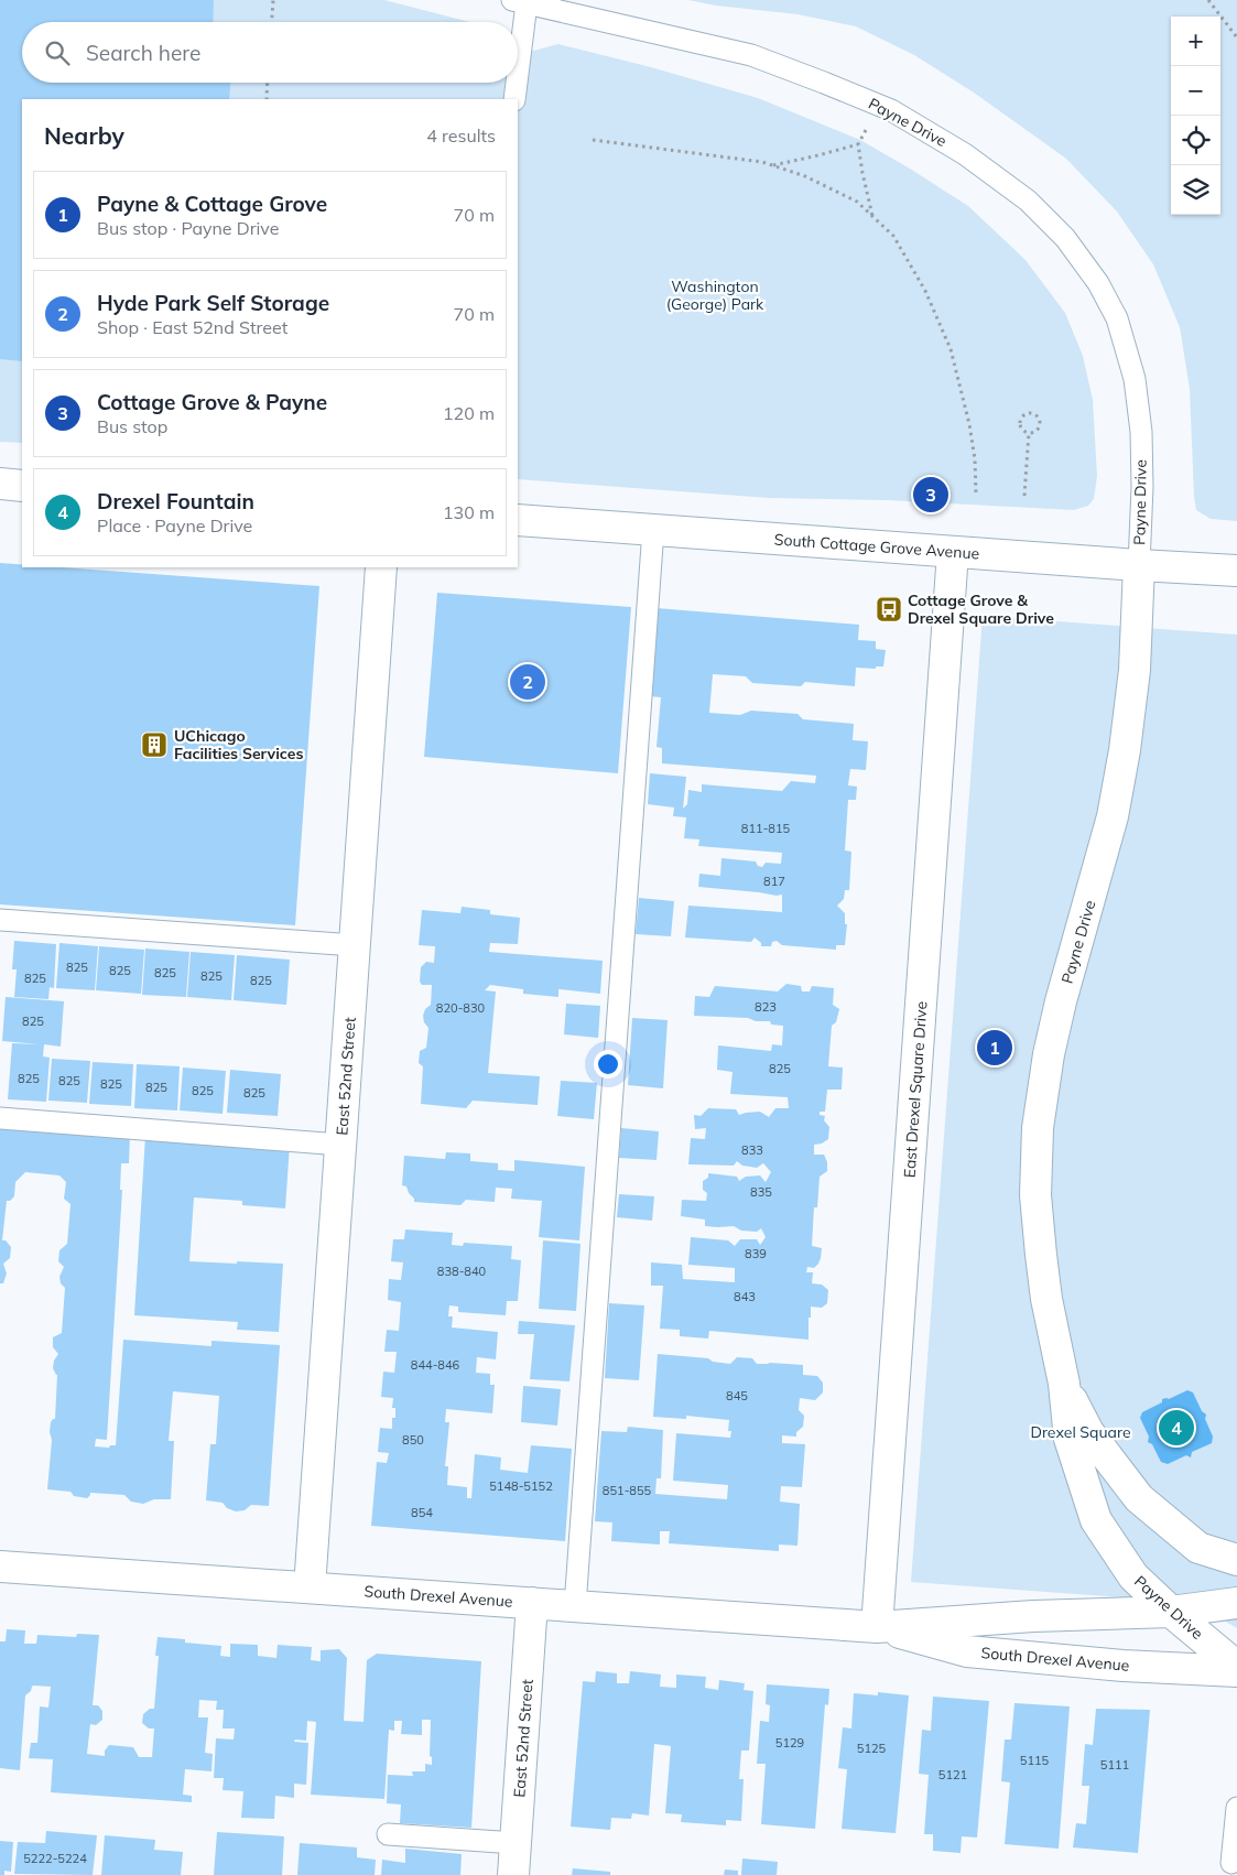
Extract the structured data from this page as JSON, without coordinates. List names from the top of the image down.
{
  "streets": {
    "street": [
      "Payne Drive",
      "South Cottage Grove Avenue",
      "East 52nd Street",
      "East Drexel Square Drive",
      "South Drexel Avenue"
    ]
  },
  "crossings": [
    ["Payne Drive", "South Cottage Grove Avenue"],
    ["Payne Drive", "South Drexel Avenue"],
    ["South Cottage Grove Avenue", "East Drexel Square Drive"],
    ["East 52nd Street", "South Drexel Avenue"],
    ["East Drexel Square Drive", "South Drexel Avenue"]
  ],
  "parks": ["Washington (George) Park", "Drexel Square"],
  "places": {
    "bus stop": ["Cottage Grove & Drexel Square Drive"],
    "building": ["UChicago Facilities Services"]
  },
  "house_numbers": [
    "811-815",
    "817",
    "825",
    "825",
    "825",
    "825",
    "825",
    "825",
    "823",
    "820-830",
    "825",
    "825",
    "825",
    "825",
    "825",
    "825",
    "825",
    "825",
    "833",
    "835",
    "839",
    "838-840",
    "843",
    "844-846",
    "845",
    "850",
    "5148-5152",
    "851-855",
    "854",
    "5129",
    "5125",
    "5115",
    "5111",
    "5121",
    "5222-5224"
  ],
  "page": {
    "map_buttons": ["+", "−"],
    "search": "Search here",
    "heading": ["Nearby", "4 results"],
    "list": [
      {
        "mark": "1",
        "name": "Payne & Cottage Grove",
        "note": "Bus stop · Payne Drive",
        "value": "70 m"
      },
      {
        "mark": "2",
        "name": "Hyde Park Self Storage",
        "note": "Shop · East 52nd Street",
        "value": "70 m"
      },
      {
        "mark": "3",
        "name": "Cottage Grove & Payne",
        "note": "Bus stop",
        "value": "120 m"
      },
      {
        "mark": "4",
        "name": "Drexel Fountain",
        "note": "Place · Payne Drive",
        "value": "130 m"
      }
    ],
    "pins": [
      "3",
      "2",
      "1",
      "4"
    ]
  }
}
